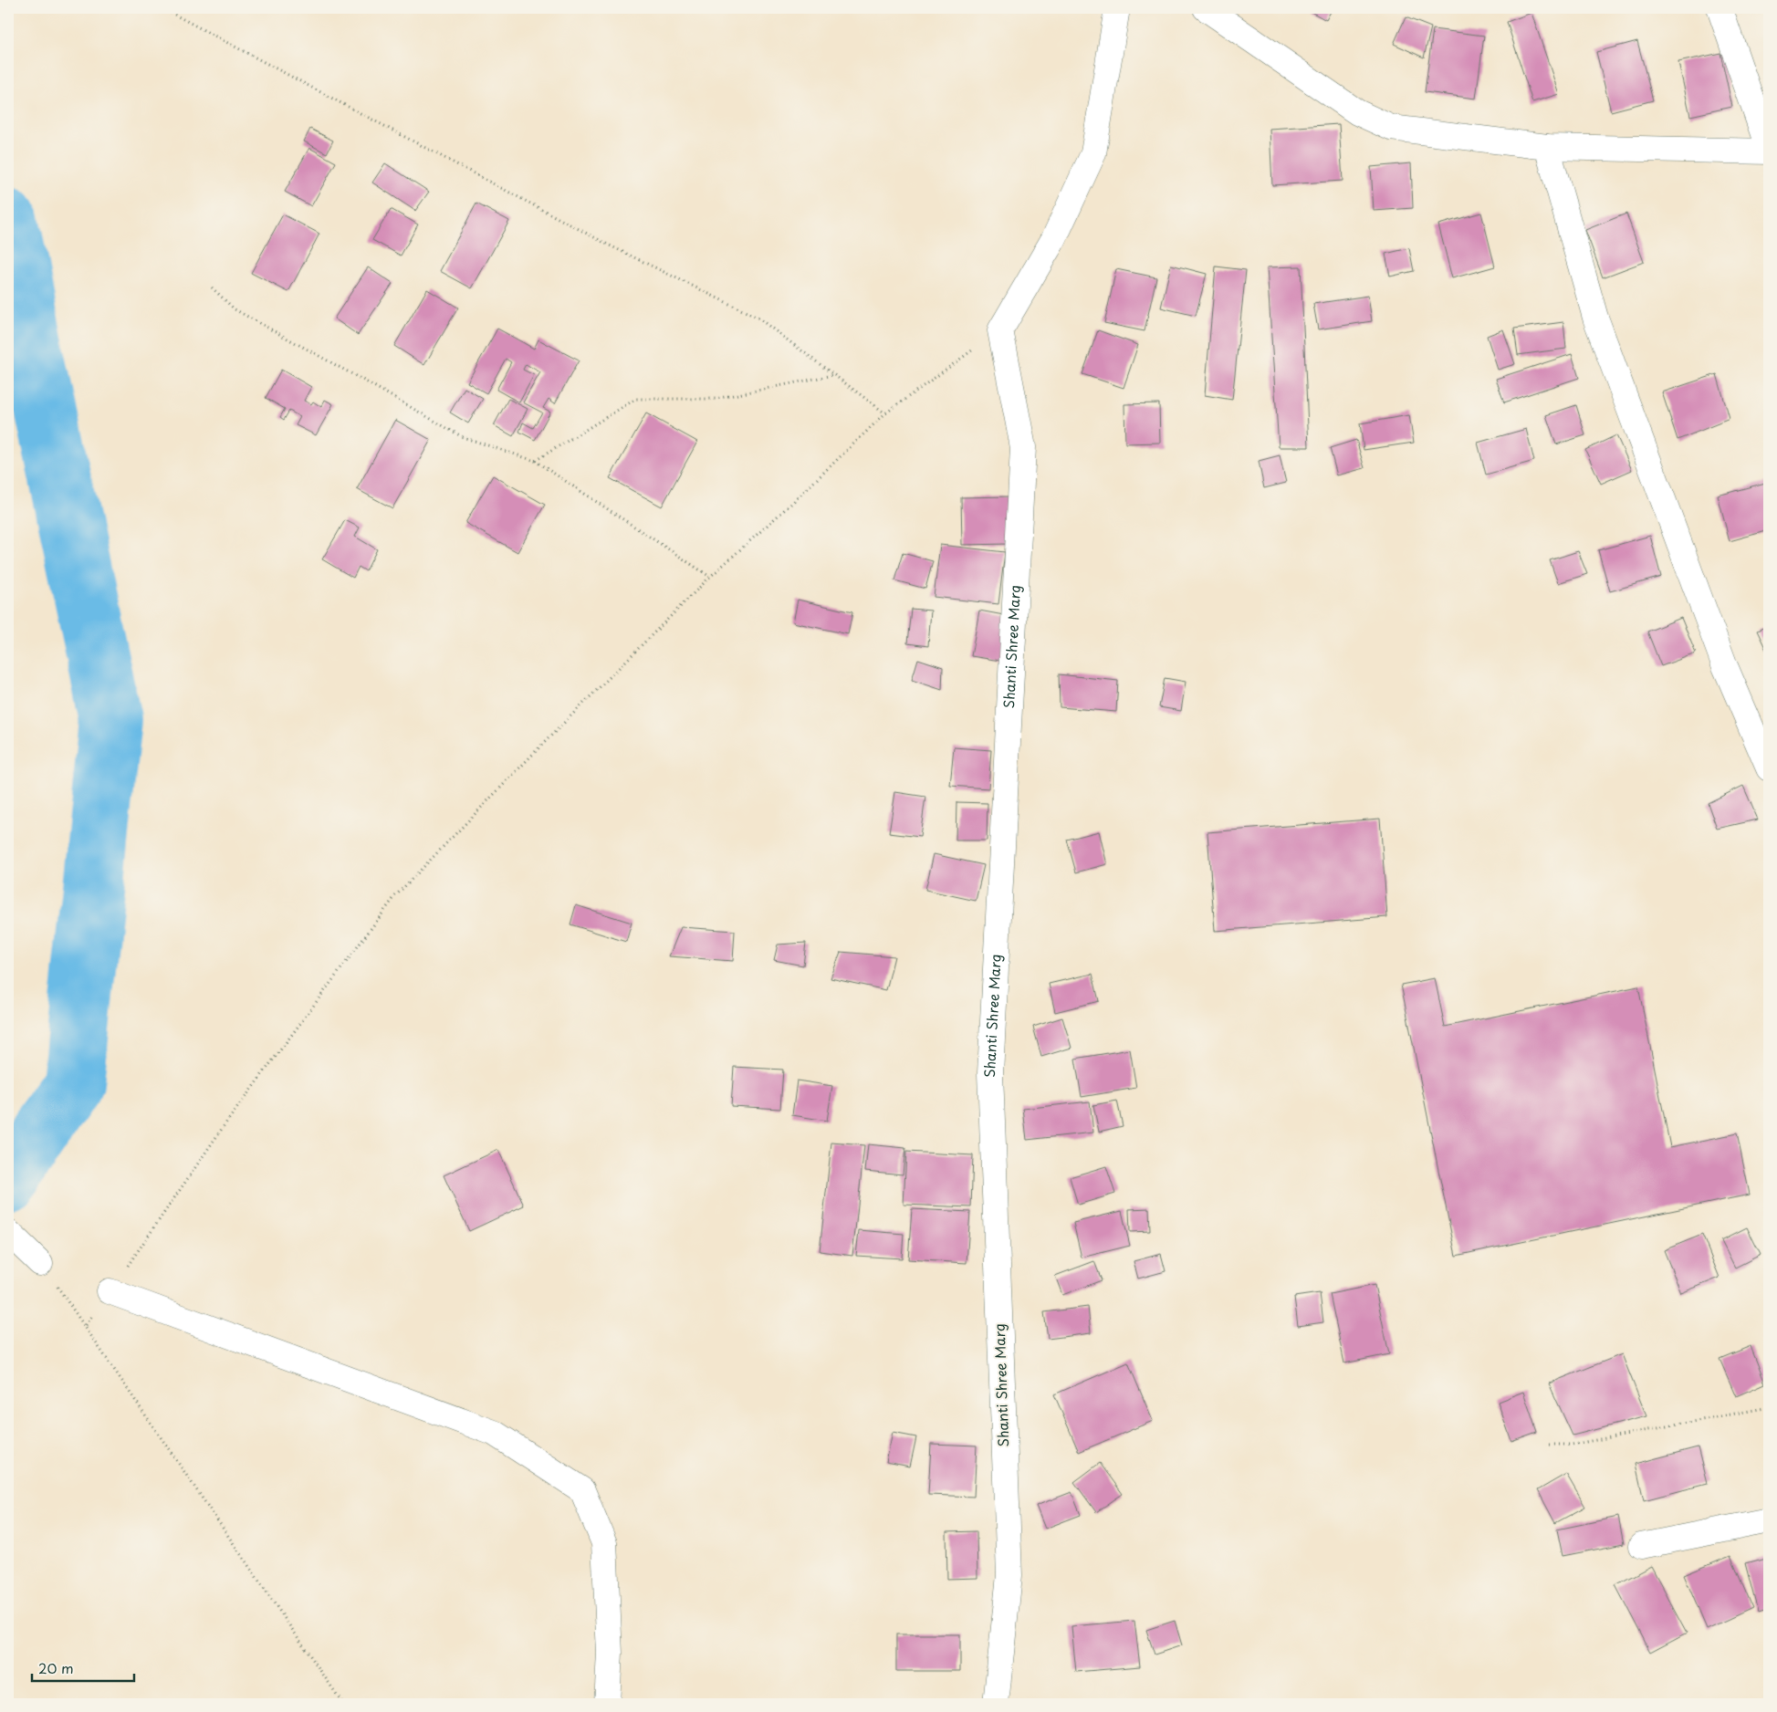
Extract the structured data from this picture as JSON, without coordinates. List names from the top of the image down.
{
  "streets": {
    "street": ["Shanti Shree Marg"]
  },
  "scale_bar": "20 m"
}
